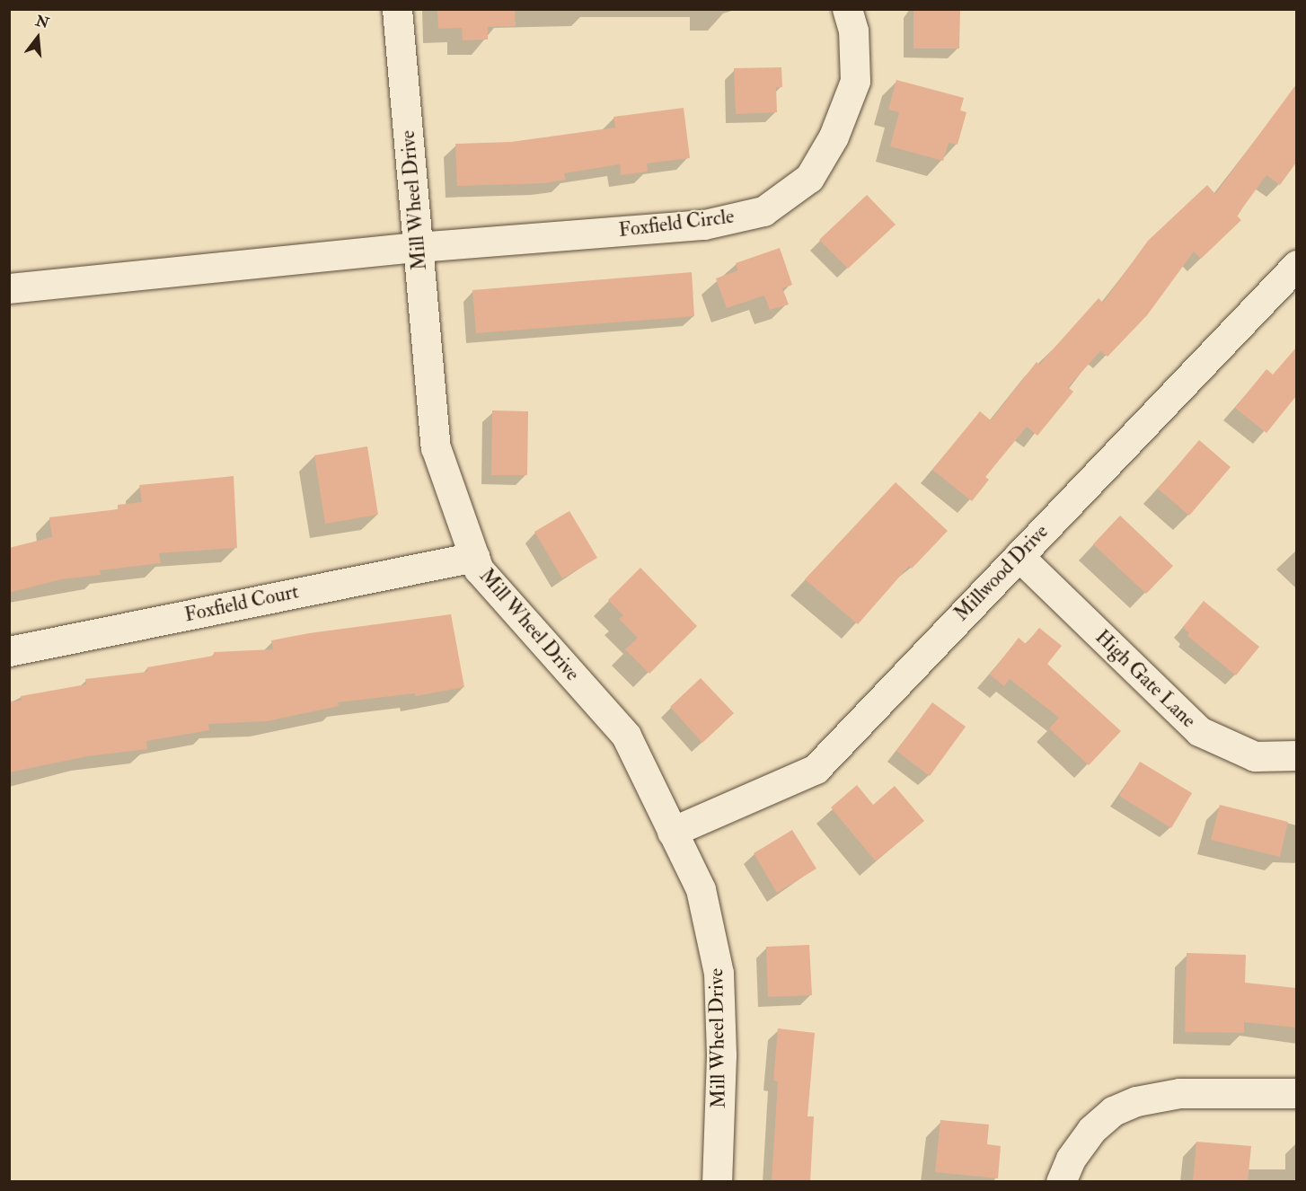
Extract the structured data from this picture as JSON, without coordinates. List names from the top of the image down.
{
  "streets": {
    "street": [
      "Mill Wheel Drive",
      "Foxfield Circle",
      "Millwood Drive",
      "Foxfield Court",
      "High Gate Lane"
    ]
  },
  "crossings": [
    ["Mill Wheel Drive", "Foxfield Circle"],
    ["Mill Wheel Drive", "Millwood Drive"],
    ["Mill Wheel Drive", "Foxfield Court"],
    ["Millwood Drive", "High Gate Lane"]
  ],
  "north": "top"
}
